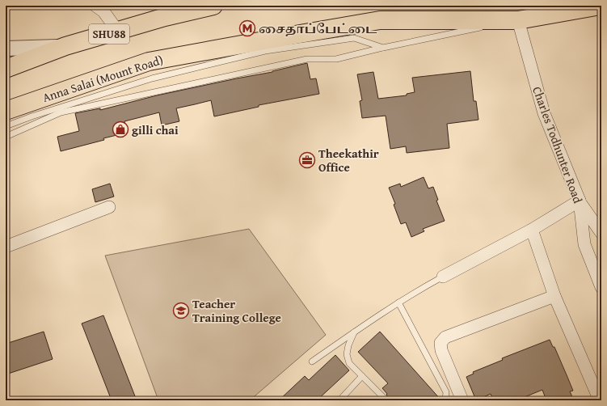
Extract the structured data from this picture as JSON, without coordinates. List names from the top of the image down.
{
  "streets": {
    "main road": ["SHU88", "Anna Salai (Mount Road)"],
    "street": ["Charles Todhunter Road"]
  },
  "crossings": [
    ["Anna Salai (Mount Road)", "Charles Todhunter Road"]
  ],
  "places": {
    "metro station": ["சைதாப்பேட்டை"],
    "shop": ["gilli chai"],
    "office": ["Theekathir Office"],
    "school or university": ["Teacher Training College"]
  }
}
